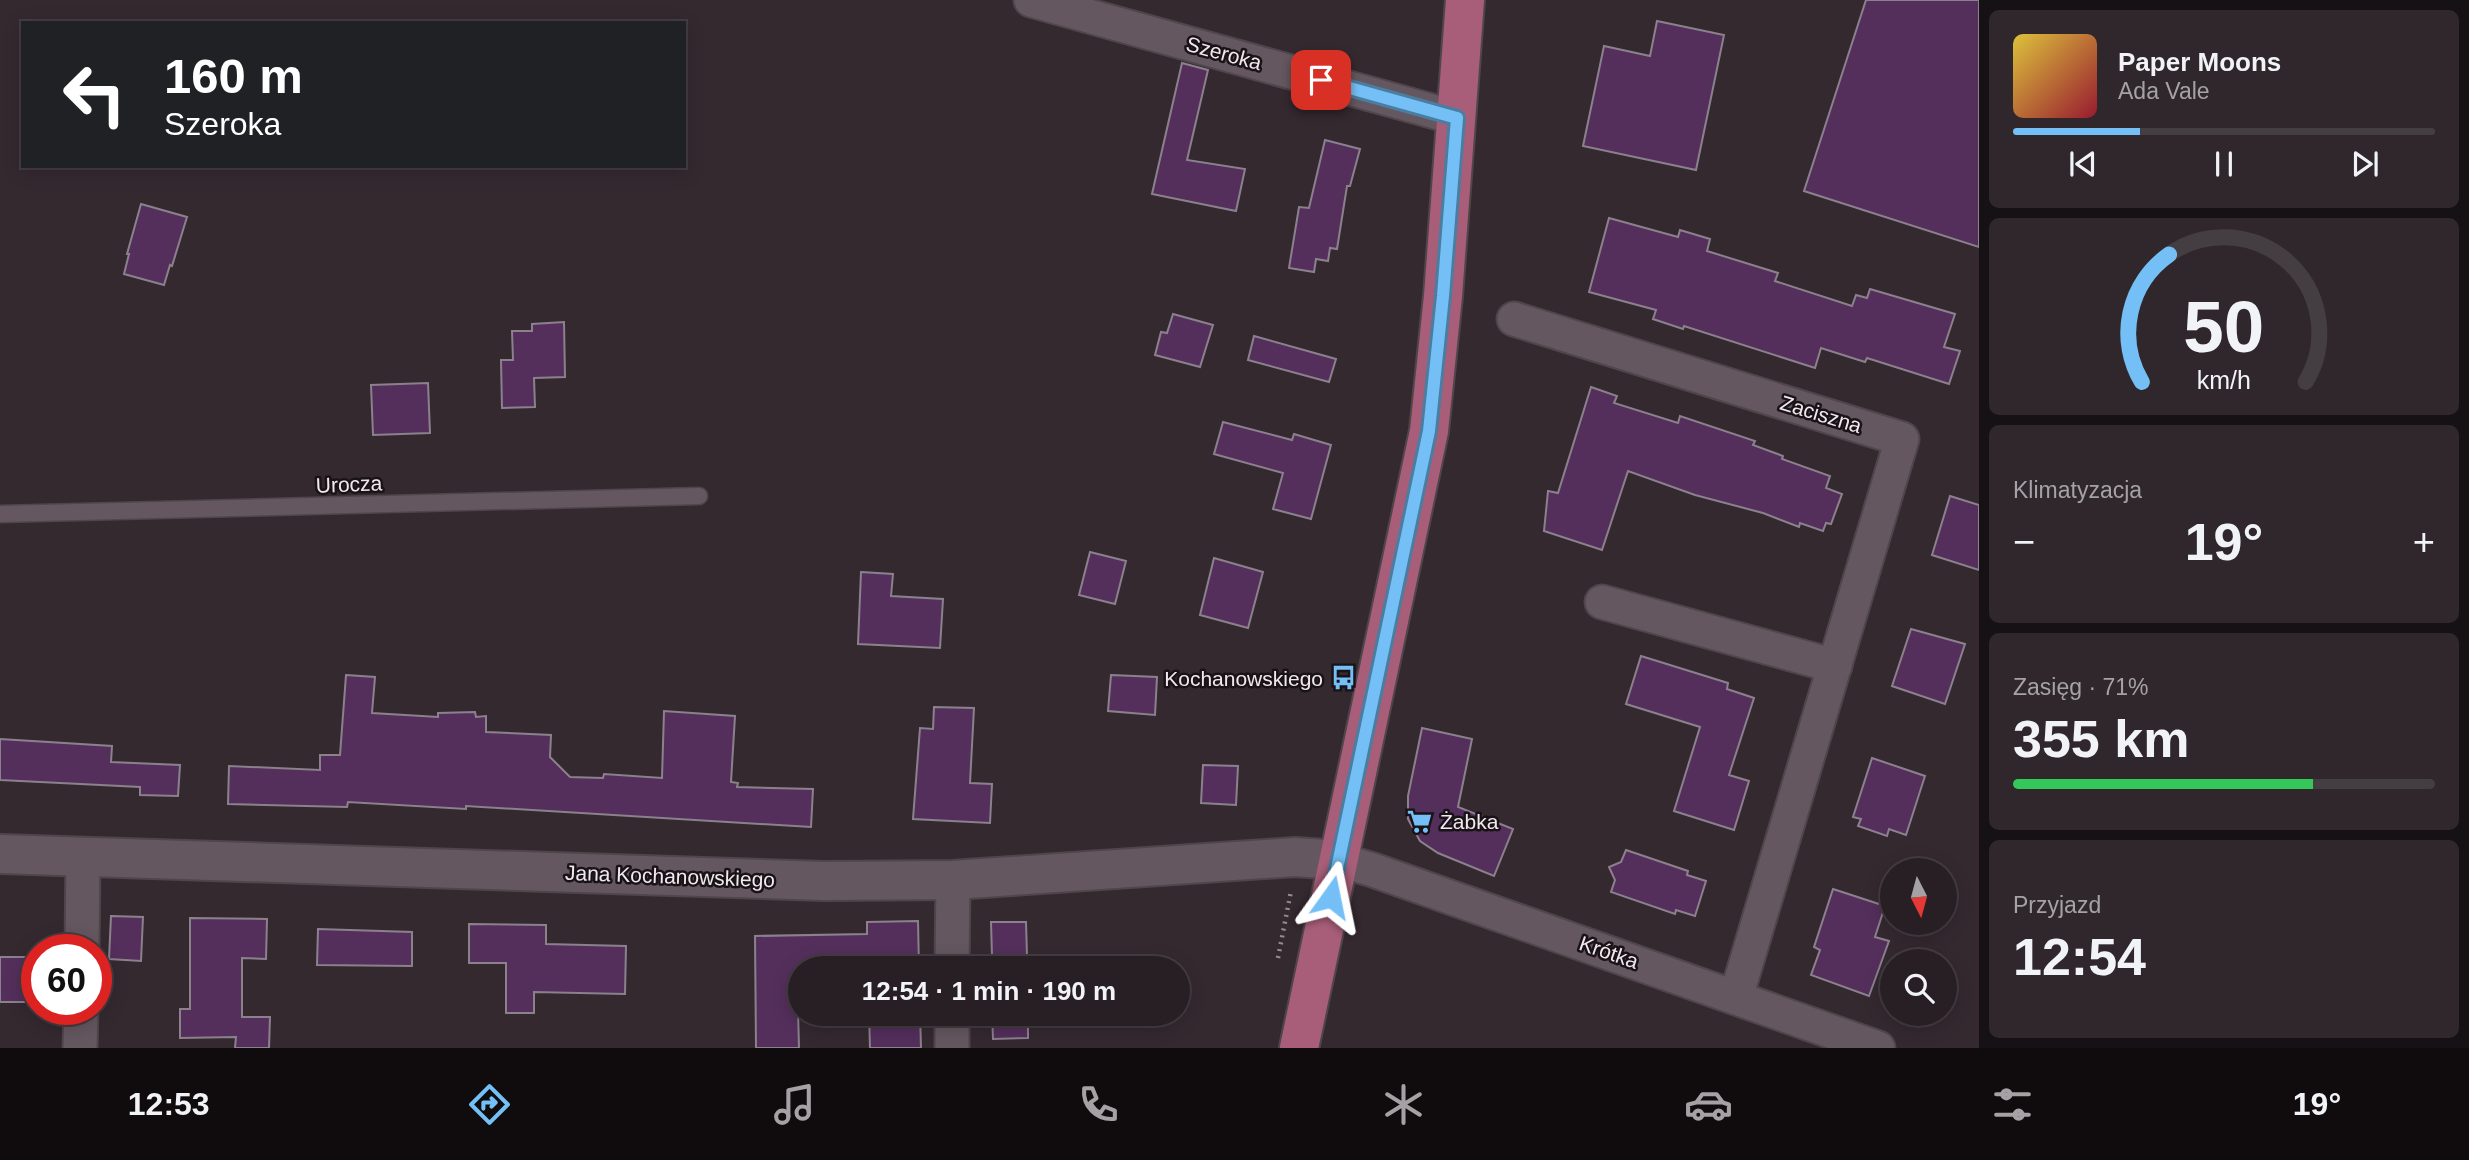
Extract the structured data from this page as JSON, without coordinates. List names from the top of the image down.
{
  "streets": {
    "street": [
      "Szeroka",
      "Zaciszna",
      "Jana Kochanowskiego",
      "Krótka"
    ],
    "lane": ["Urocza"]
  },
  "crossings": [
    ["Zaciszna", "Krótka"],
    ["Jana Kochanowskiego", "Krótka"]
  ],
  "places": {
    "bus stop": ["Kochanowskiego"],
    "supermarket": ["Żabka"]
  },
  "north": "bottom",
  "page": {
    "turn": ["160 m", "Szeroka"],
    "song": ["Paper Moons", "Ada Vale"],
    "tile": [
      "Klimatyzacja",
      ["Zasięg · 71%", "355 km"],
      ["Przyjazd", "12:54"]
    ],
    "heat": ["−", "19°", "+"],
    "limit": "60",
    "trip": "12:54 · 1 min · 190 m",
    "tabs": ["12:53", "19°"],
    "gauge": ["50", "km/h"]
  }
}
